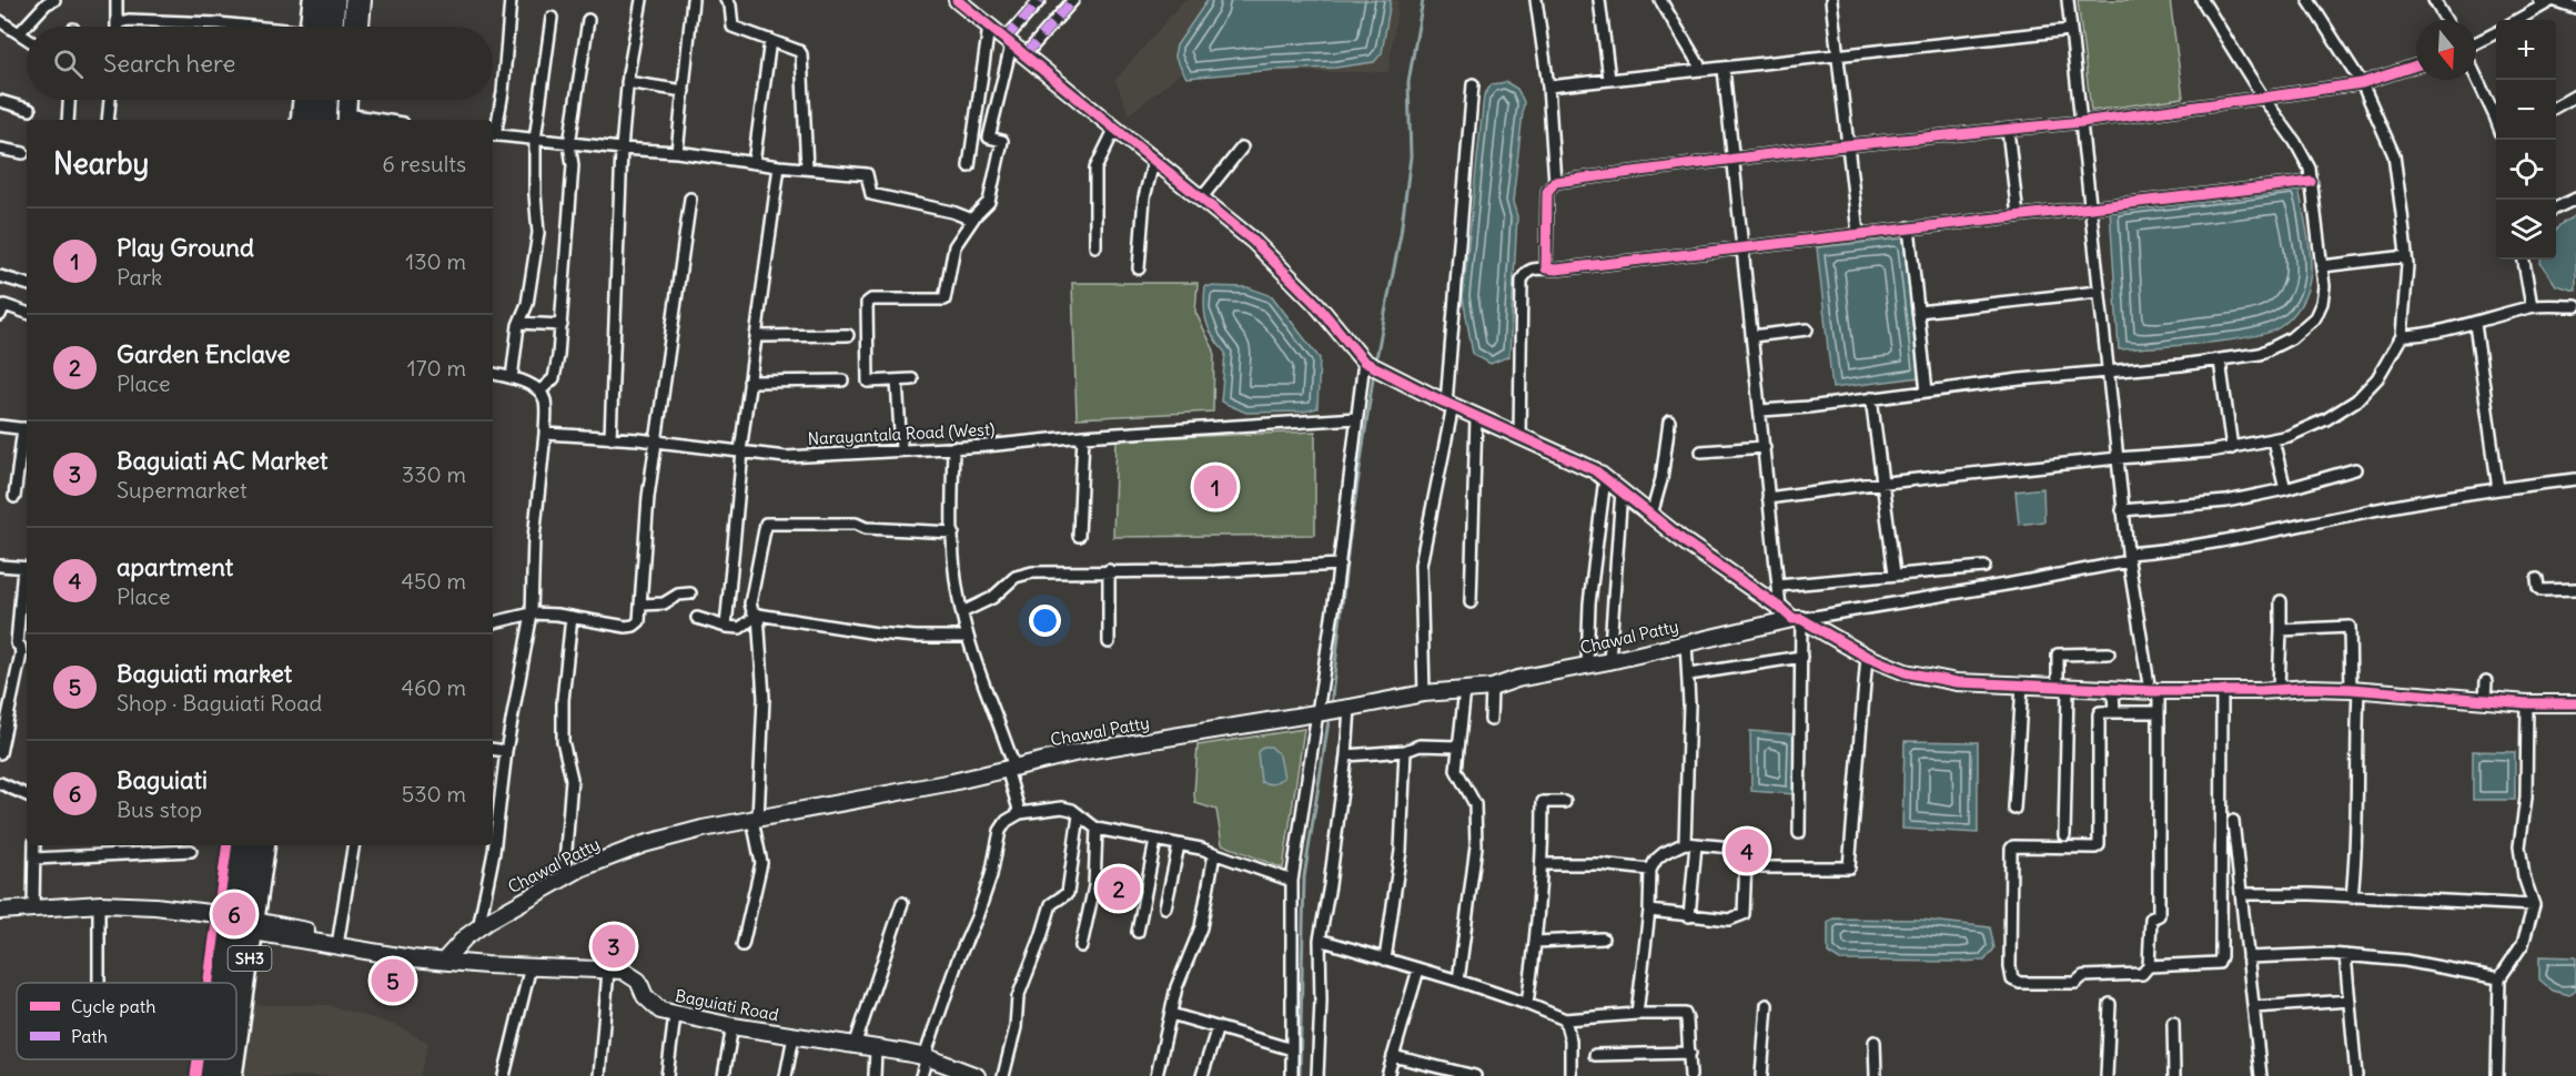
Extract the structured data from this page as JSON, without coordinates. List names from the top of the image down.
{
  "streets": {
    "main road": ["SH3"],
    "street": ["Narayantala Road (West)", "Chawal Patty", "Baguiati Road"]
  },
  "crossings": [
    ["Chawal Patty", "Baguiati Road"],
    ["SH3", "Baguiati Road"]
  ],
  "legend": ["Cycle path", "Path"],
  "north": "bottom",
  "page": {
    "map_buttons": ["+", "−"],
    "search": "Search here",
    "heading": ["Nearby", "6 results"],
    "list": [
      {
        "mark": "1",
        "name": "Play Ground",
        "note": "Park",
        "value": "130 m"
      },
      {
        "mark": "2",
        "name": "Garden Enclave",
        "note": "Place",
        "value": "170 m"
      },
      {
        "mark": "3",
        "name": "Baguiati AC Market",
        "note": "Supermarket",
        "value": "330 m"
      },
      {
        "mark": "4",
        "name": "apartment",
        "note": "Place",
        "value": "450 m"
      },
      {
        "mark": "5",
        "name": "Baguiati market",
        "note": "Shop · Baguiati Road",
        "value": "460 m"
      },
      {
        "mark": "6",
        "name": "Baguiati",
        "note": "Bus stop",
        "value": "530 m"
      }
    ],
    "pins": [
      "1",
      "4",
      "2",
      "6",
      "3",
      "5"
    ]
  }
}
